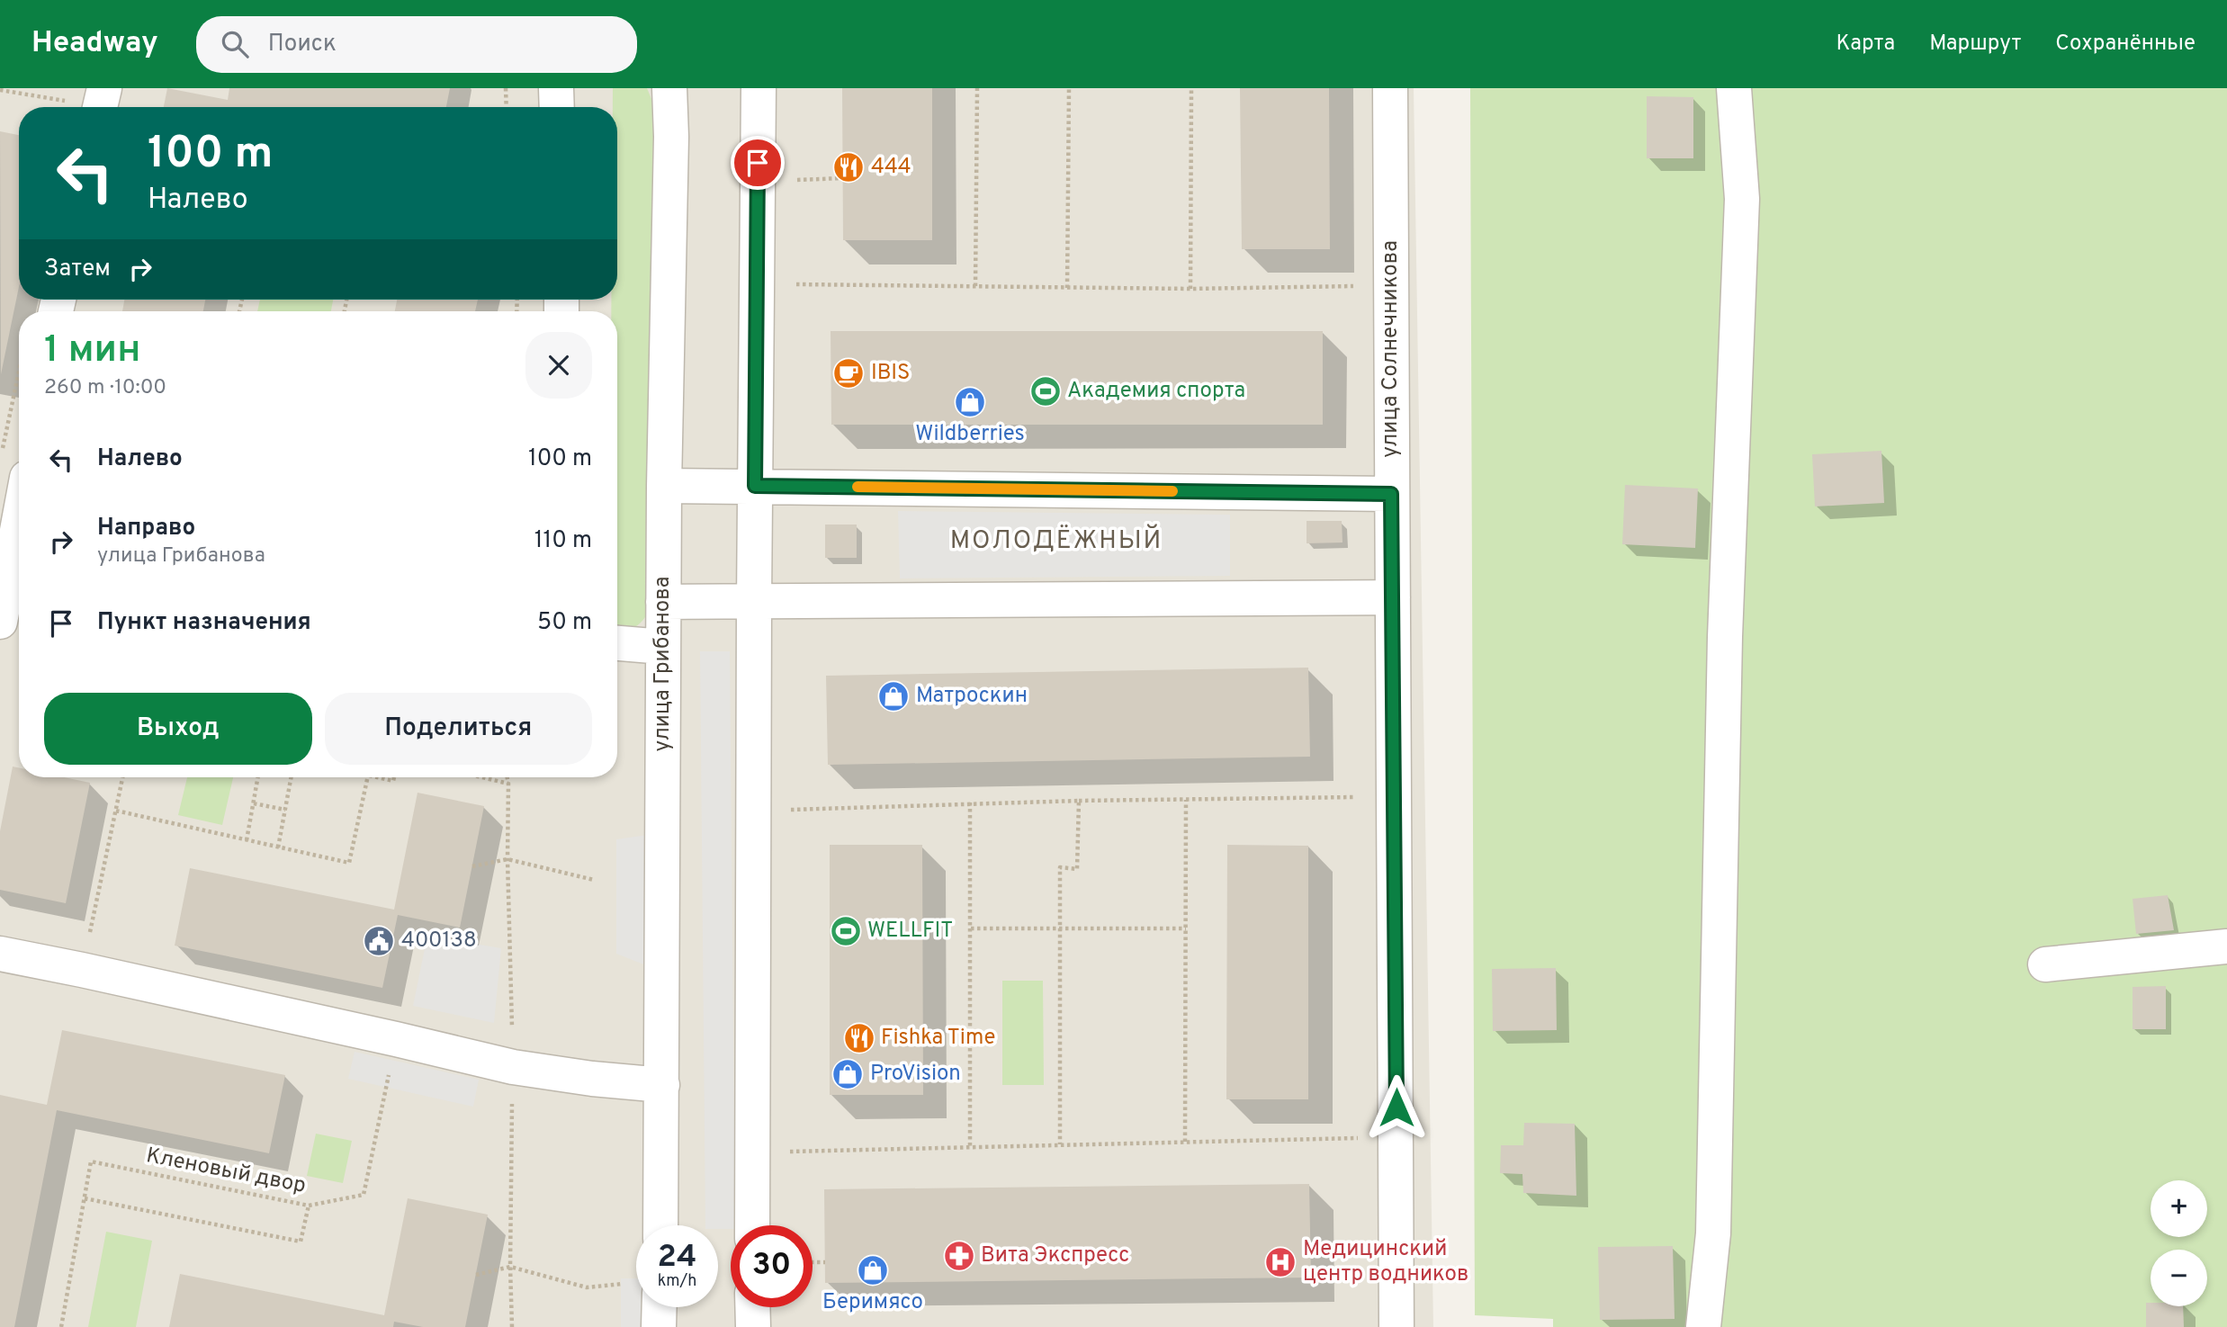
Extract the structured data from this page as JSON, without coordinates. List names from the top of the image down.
{
  "streets": {
    "street": ["улица Солнечникова", "улица Грибанова"],
    "path": ["Кленовый двор"]
  },
  "districts": ["МОЛОДЁЖНЫЙ"],
  "places": {
    "restaurant": ["444", "Fishka Time"],
    "cafe": ["IBIS"],
    "sports": ["Академия спорта", "WELLFIT"],
    "shop": [
      "Wildberries",
      "Матроскин",
      "ProVision",
      "Беримясо"
    ],
    "public building": ["400138"],
    "pharmacy": ["Вита Экспресс"],
    "hospital": ["Медицинский центр водников"]
  },
  "page": {
    "header": "Headway",
    "search": "Поиск",
    "nav": ["Карта", "Маршрут", "Сохранённые"],
    "turn": ["100 m", "Налево"],
    "then": "Затем",
    "heading": ["1 мин", "260 m · 10:00"],
    "list": [
      {
        "name": "Налево",
        "value": "100 m"
      },
      {
        "name": "Направо",
        "note": "улица Грибанова",
        "value": "110 m"
      },
      {
        "name": "Пункт назначения",
        "value": "50 m"
      }
    ],
    "buttons": ["Выход", "Поделиться"],
    "map_buttons": ["+", "−"],
    "speed": "24 km/h",
    "limit": "30"
  }
}
